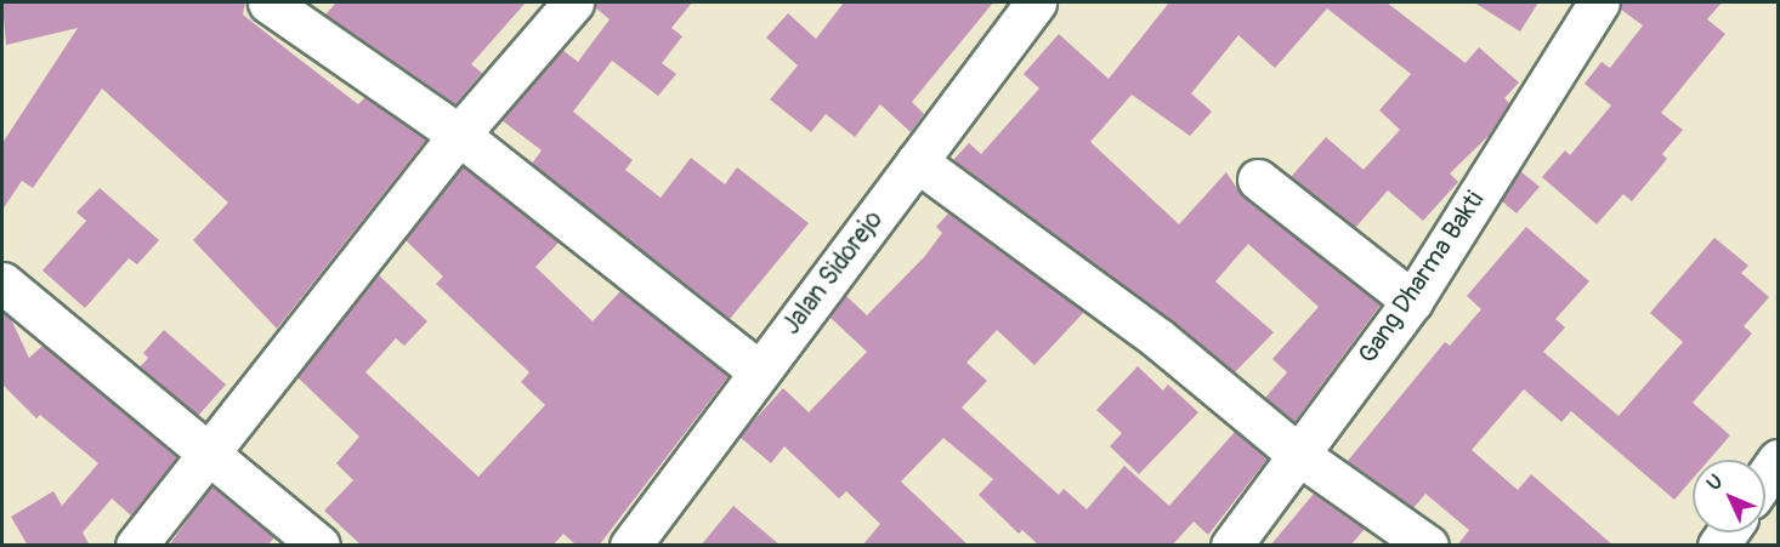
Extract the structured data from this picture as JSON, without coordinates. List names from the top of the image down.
{
  "streets": {
    "street": ["Jalan Sidorejo", "Gang Dharma Bakti"]
  },
  "north": "top left"
}
